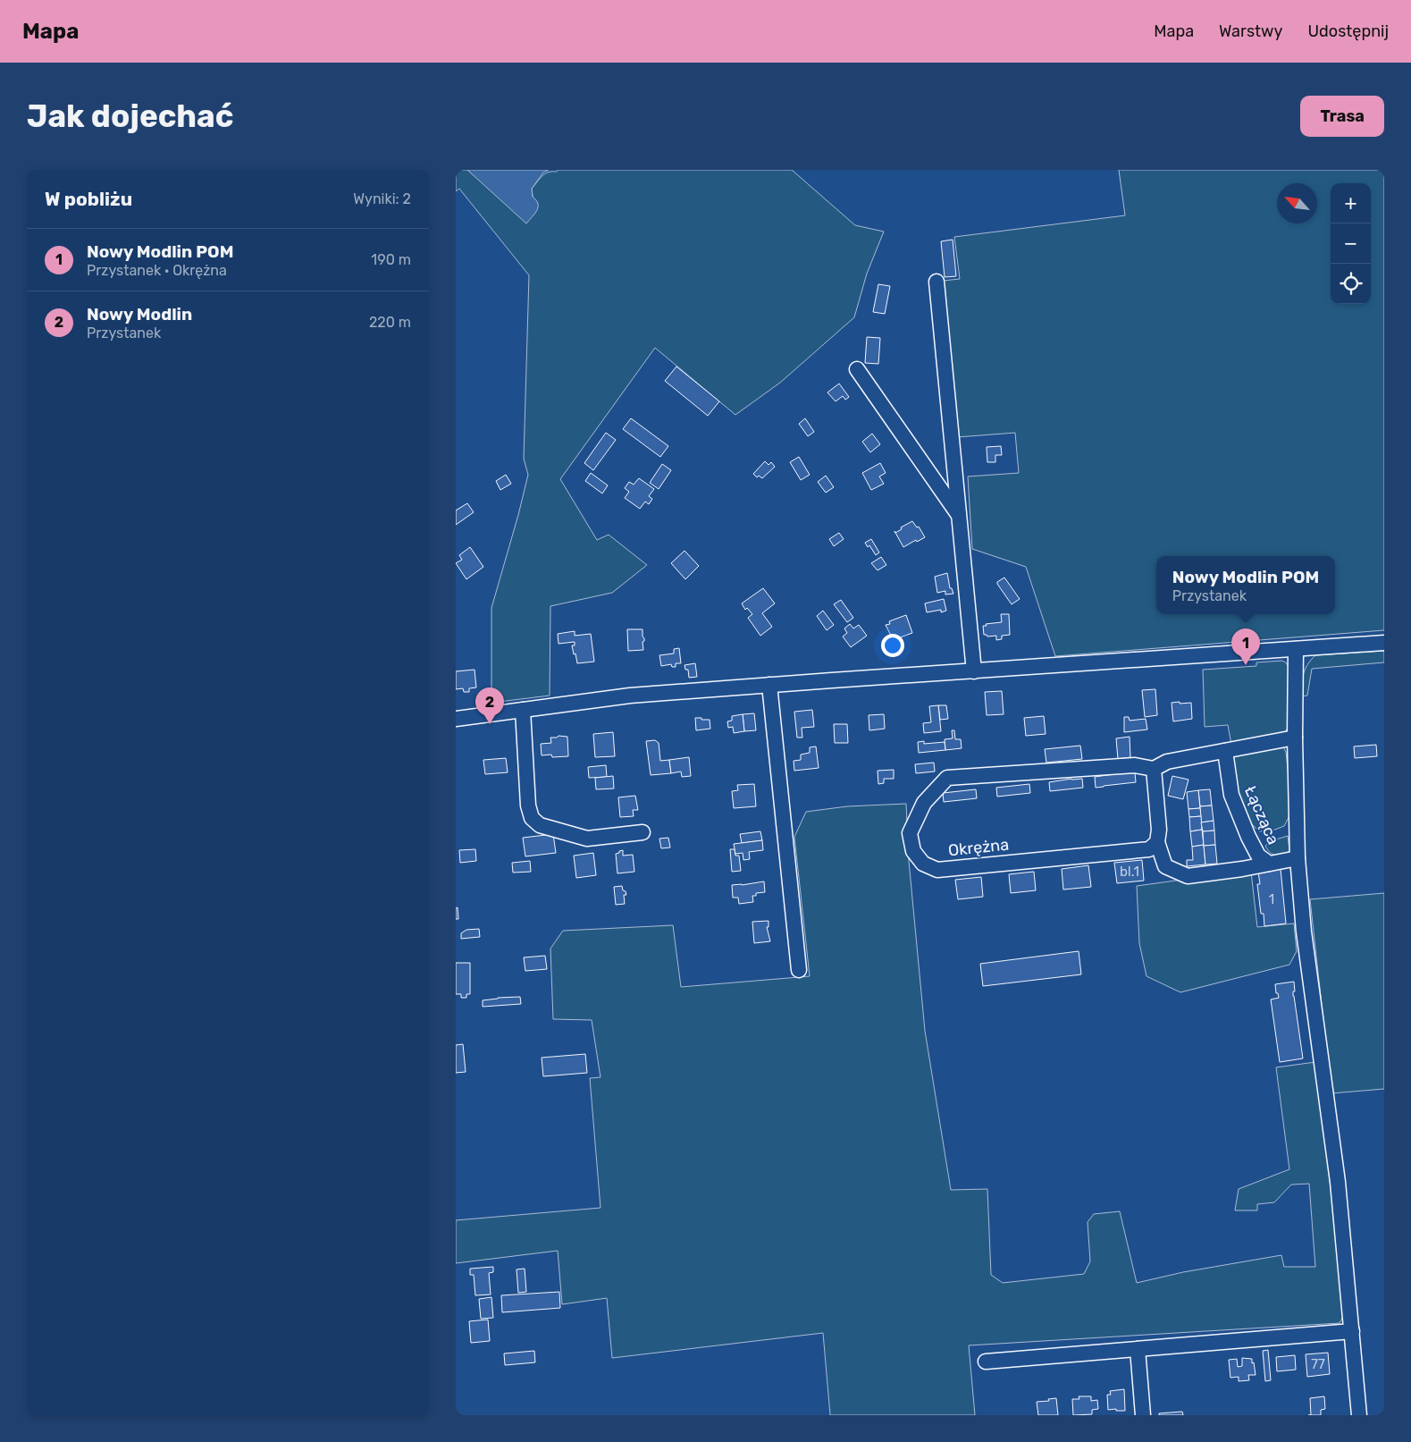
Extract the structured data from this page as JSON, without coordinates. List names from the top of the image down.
{
  "streets": {
    "street": ["Łącząca", "Okrężna"]
  },
  "house_numbers": ["bl.1", "1", "77"],
  "north": "top left",
  "page": {
    "header": "Mapa",
    "nav": ["Mapa", "Warstwy", "Udostępnij"],
    "buttons": "Trasa",
    "title": "Jak dojechać",
    "heading": ["W pobliżu", "Wyniki: 2"],
    "map_buttons": ["+", "−"],
    "list": [
      {
        "mark": "1",
        "name": "Nowy Modlin POM",
        "note": "Przystanek · Okrężna",
        "value": "190 m"
      },
      {
        "mark": "2",
        "name": "Nowy Modlin",
        "note": "Przystanek",
        "value": "220 m"
      }
    ],
    "popup": ["Nowy Modlin POM", "Przystanek"],
    "pins": ["1", "2"]
  }
}
